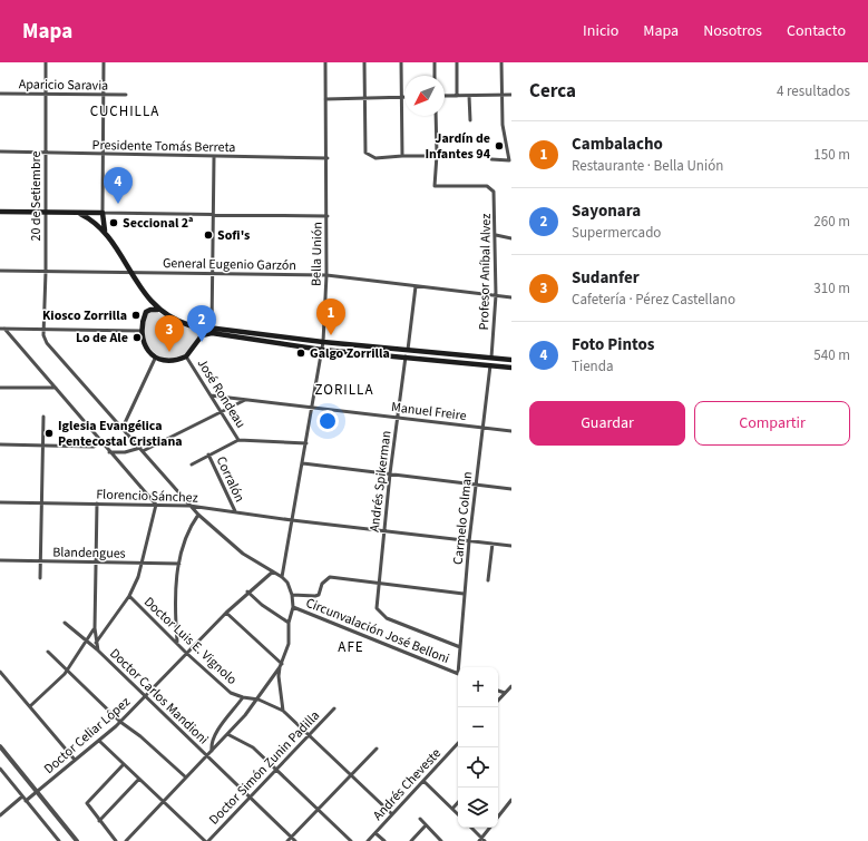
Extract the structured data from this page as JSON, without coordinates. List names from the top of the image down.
{
  "streets": {
    "street": [
      "Aparicio Saravia",
      "Presidente Tomás Berreta",
      "20 de Setiembre",
      "Bella Unión",
      "General Eugenio Garzón",
      "Profesor Aníbal Alvez",
      "José Rondeau",
      "Manuel Freire",
      "Corralón",
      "Andrés Spikerman",
      "Florencio Sánchez",
      "Carmelo Colman",
      "Blandengues",
      "Circunvalación José Belloni",
      "Doctor Luis E. Vignolo",
      "Doctor Carlos Mandioni",
      "Doctor Celiar López",
      "Doctor Simón Zunin Padilla",
      "Andrés Cheveste"
    ]
  },
  "crossings": [
    ["Aparicio Saravia", "20 de Setiembre"],
    ["Presidente Tomás Berreta", "20 de Setiembre"],
    ["Presidente Tomás Berreta", "Bella Unión"],
    ["20 de Setiembre", "General Eugenio Garzón"],
    ["20 de Setiembre", "Circunvalación José Belloni"],
    ["Bella Unión", "General Eugenio Garzón"],
    ["Bella Unión", "Manuel Freire"],
    ["Bella Unión", "Florencio Sánchez"],
    ["Bella Unión", "Circunvalación José Belloni"],
    ["General Eugenio Garzón", "Profesor Aníbal Alvez"],
    ["José Rondeau", "Manuel Freire"],
    ["Manuel Freire", "Andrés Spikerman"],
    ["Manuel Freire", "Carmelo Colman"],
    ["Corralón", "Florencio Sánchez"],
    ["Andrés Spikerman", "Florencio Sánchez"],
    ["Andrés Spikerman", "Carmelo Colman"],
    ["Florencio Sánchez", "Carmelo Colman"],
    ["Florencio Sánchez", "Circunvalación José Belloni"],
    ["Florencio Sánchez", "Doctor Luis E. Vignolo"],
    ["Florencio Sánchez", "Doctor Carlos Mandioni"],
    ["Blandengues", "Doctor Luis E. Vignolo"],
    ["Blandengues", "Doctor Carlos Mandioni"],
    ["Circunvalación José Belloni", "Doctor Celiar López"],
    ["Doctor Luis E. Vignolo", "Doctor Celiar López"],
    ["Doctor Luis E. Vignolo", "Doctor Simón Zunin Padilla"],
    ["Doctor Luis E. Vignolo", "Andrés Cheveste"],
    ["Doctor Carlos Mandioni", "Doctor Celiar López"],
    ["Doctor Carlos Mandioni", "Doctor Simón Zunin Padilla"]
  ],
  "districts": ["CUCHILLA", "ZORILLA", "AFE"],
  "places": [
    "Jardín de Infantes 94",
    "Seccional 2ª",
    "Sofi's",
    "Kiosco Zorrilla",
    "Lo de Ale",
    "Galgo Zorrilla",
    "Iglesia Evangélica Pentecostal Cristiana"
  ],
  "north": "bottom left",
  "page": {
    "header": "Mapa",
    "nav": [
      "Inicio",
      "Mapa",
      "Nosotros",
      "Contacto"
    ],
    "heading": ["Cerca", "4 resultados"],
    "list": [
      {
        "mark": "1",
        "name": "Cambalacho",
        "note": "Restaurante · Bella Unión",
        "value": "150 m"
      },
      {
        "mark": "2",
        "name": "Sayonara",
        "note": "Supermercado",
        "value": "260 m"
      },
      {
        "mark": "3",
        "name": "Sudanfer",
        "note": "Cafetería · Pérez Castellano",
        "value": "310 m"
      },
      {
        "mark": "4",
        "name": "Foto Pintos",
        "note": "Tienda",
        "value": "540 m"
      }
    ],
    "pins": [
      "4",
      "1",
      "2",
      "3"
    ],
    "buttons": ["Guardar", "Compartir"],
    "map_buttons": ["+", "−"]
  }
}
